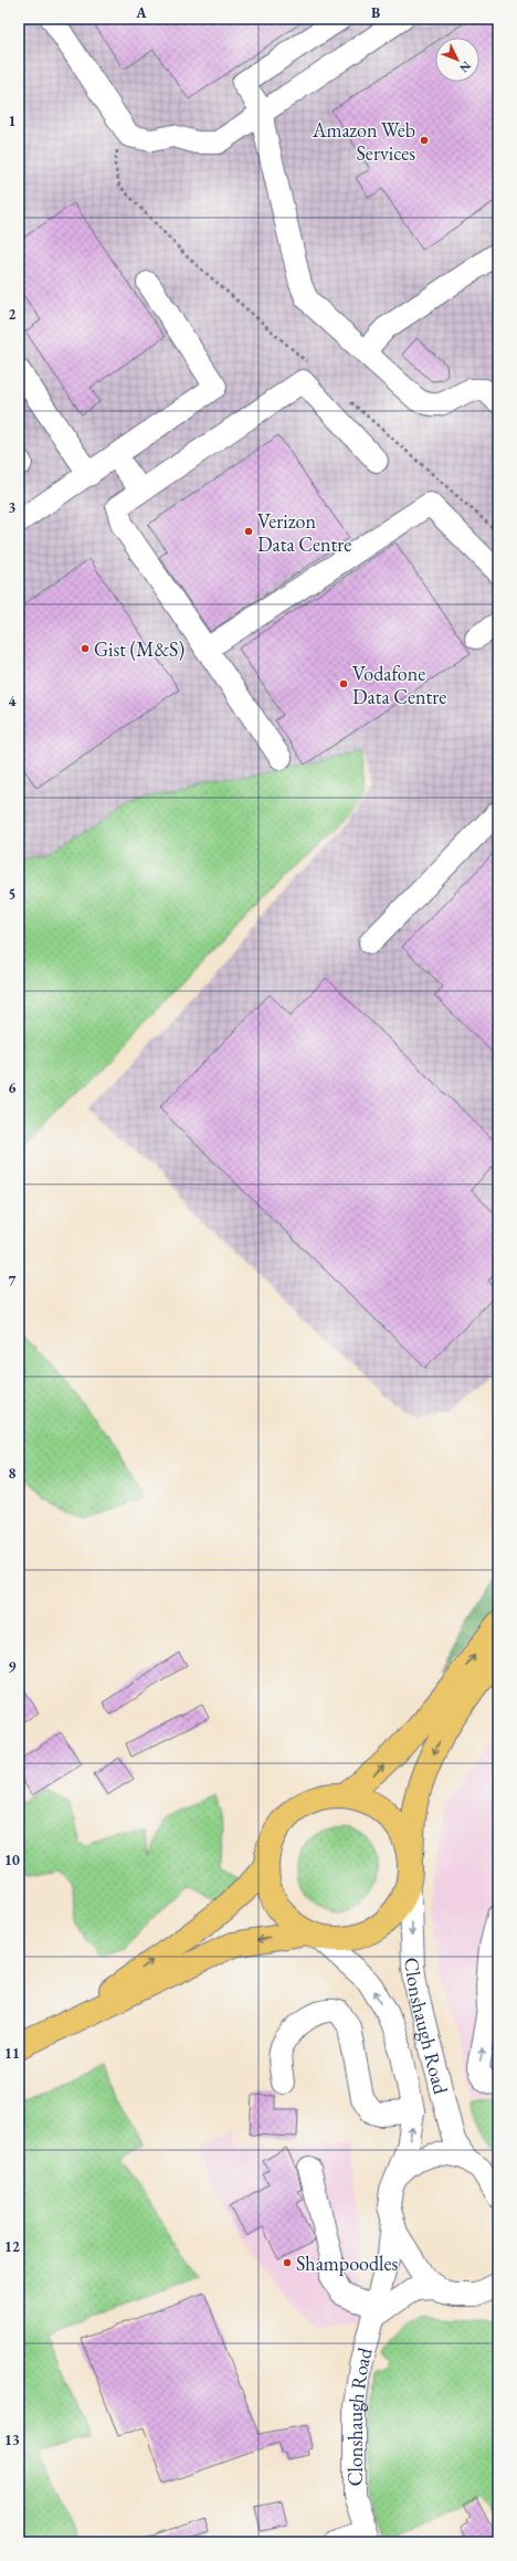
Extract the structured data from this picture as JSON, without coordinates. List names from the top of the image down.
{
  "streets": {
    "street": ["Clonshaugh Road"]
  },
  "places": [
    "Amazon Web Services",
    "Verizon Data Centre",
    "Gist (M&S)",
    "Vodafone Data Centre",
    "Shampoodles"
  ],
  "north": "bottom right",
  "grid": {
    "columns": ["A", "B"],
    "rows": [
      "1",
      "2",
      "3",
      "4",
      "5",
      "6",
      "7",
      "8",
      "9",
      "10",
      "11",
      "12",
      "13"
    ]
  }
}
